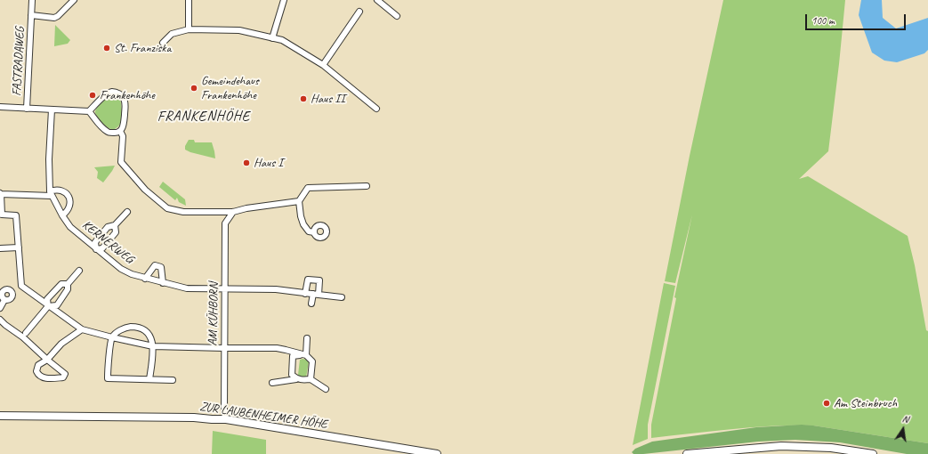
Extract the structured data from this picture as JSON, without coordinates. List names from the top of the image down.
{
  "streets": {
    "street": [
      "FASTRADAWEG",
      "KERNERWEG",
      "AM KÜHBORN",
      "ZUR LAUBENHEIMER HÖHE"
    ]
  },
  "crossings": [
    ["KERNERWEG", "AM KÜHBORN"],
    ["AM KÜHBORN", "ZUR LAUBENHEIMER HÖHE"]
  ],
  "districts": ["FRANKENHÖHE"],
  "places": [
    "St. Franziska",
    "Gemeindehaus Frankenhöhe",
    "Frankenhöhe",
    "Haus II",
    "Haus I",
    "Am Steinbruch"
  ],
  "scale_bar": "100 m",
  "north": "top"
}
